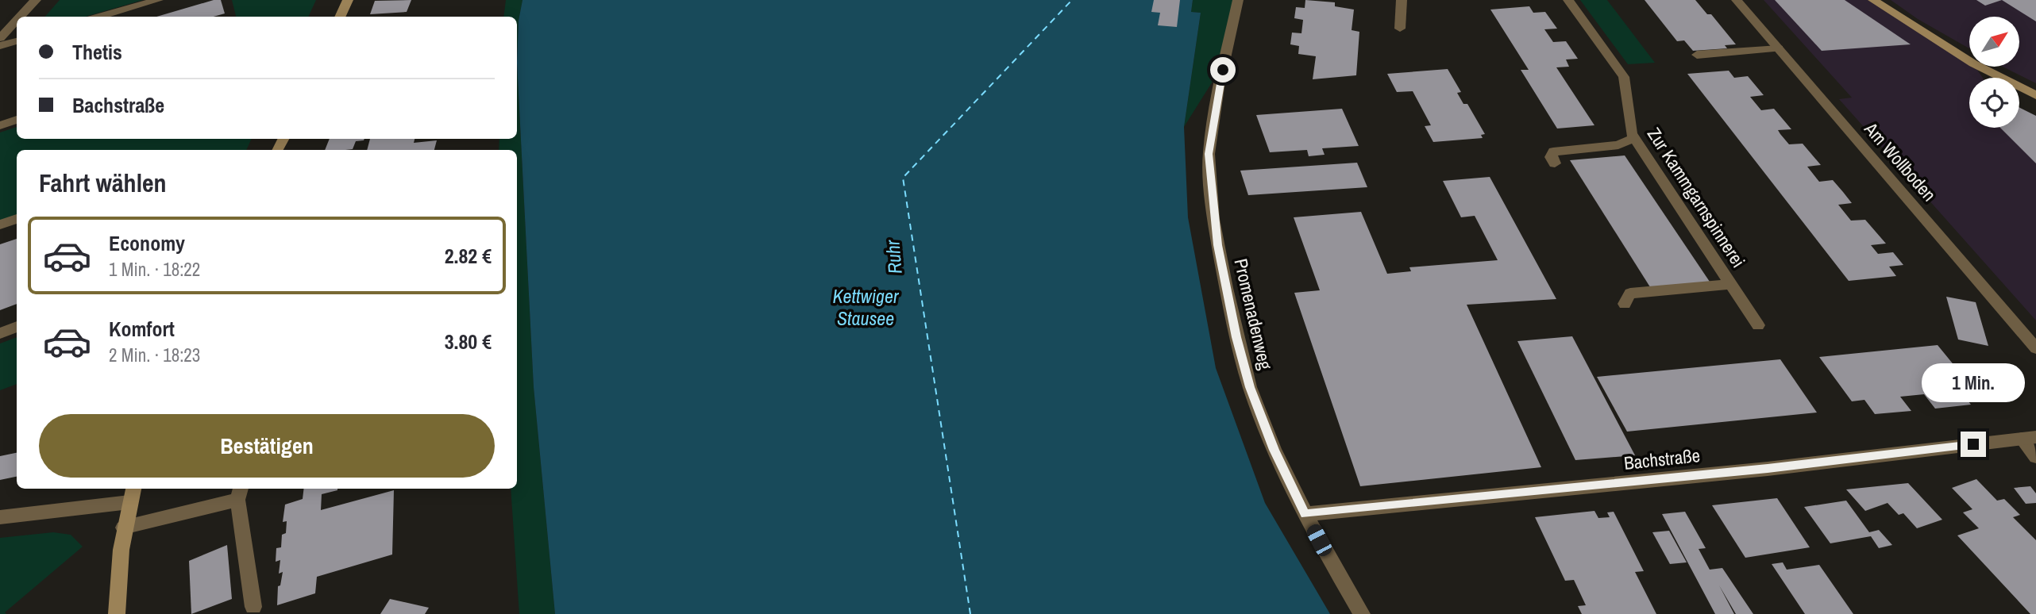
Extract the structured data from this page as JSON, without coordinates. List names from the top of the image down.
{
  "streets": {
    "street": [
      "Am Wollboden",
      "Zur Kammgarnspinnerei",
      "Promenadenweg",
      "Bachstraße"
    ]
  },
  "crossings": [
    ["Promenadenweg", "Bachstraße"]
  ],
  "water": ["Ruhr", "Kettwiger Stausee"],
  "north": "top right",
  "page": {
    "banner": ["Thetis", "Bachstraße"],
    "heading": "Fahrt wählen",
    "list": [
      {
        "name": "Economy",
        "note": "1 Min. · 18:22",
        "value": "2.82 €"
      },
      {
        "name": "Komfort",
        "note": "2 Min. · 18:23",
        "value": "3.80 €"
      }
    ],
    "bubble": "1 Min.",
    "buttons": "Bestätigen"
  }
}
